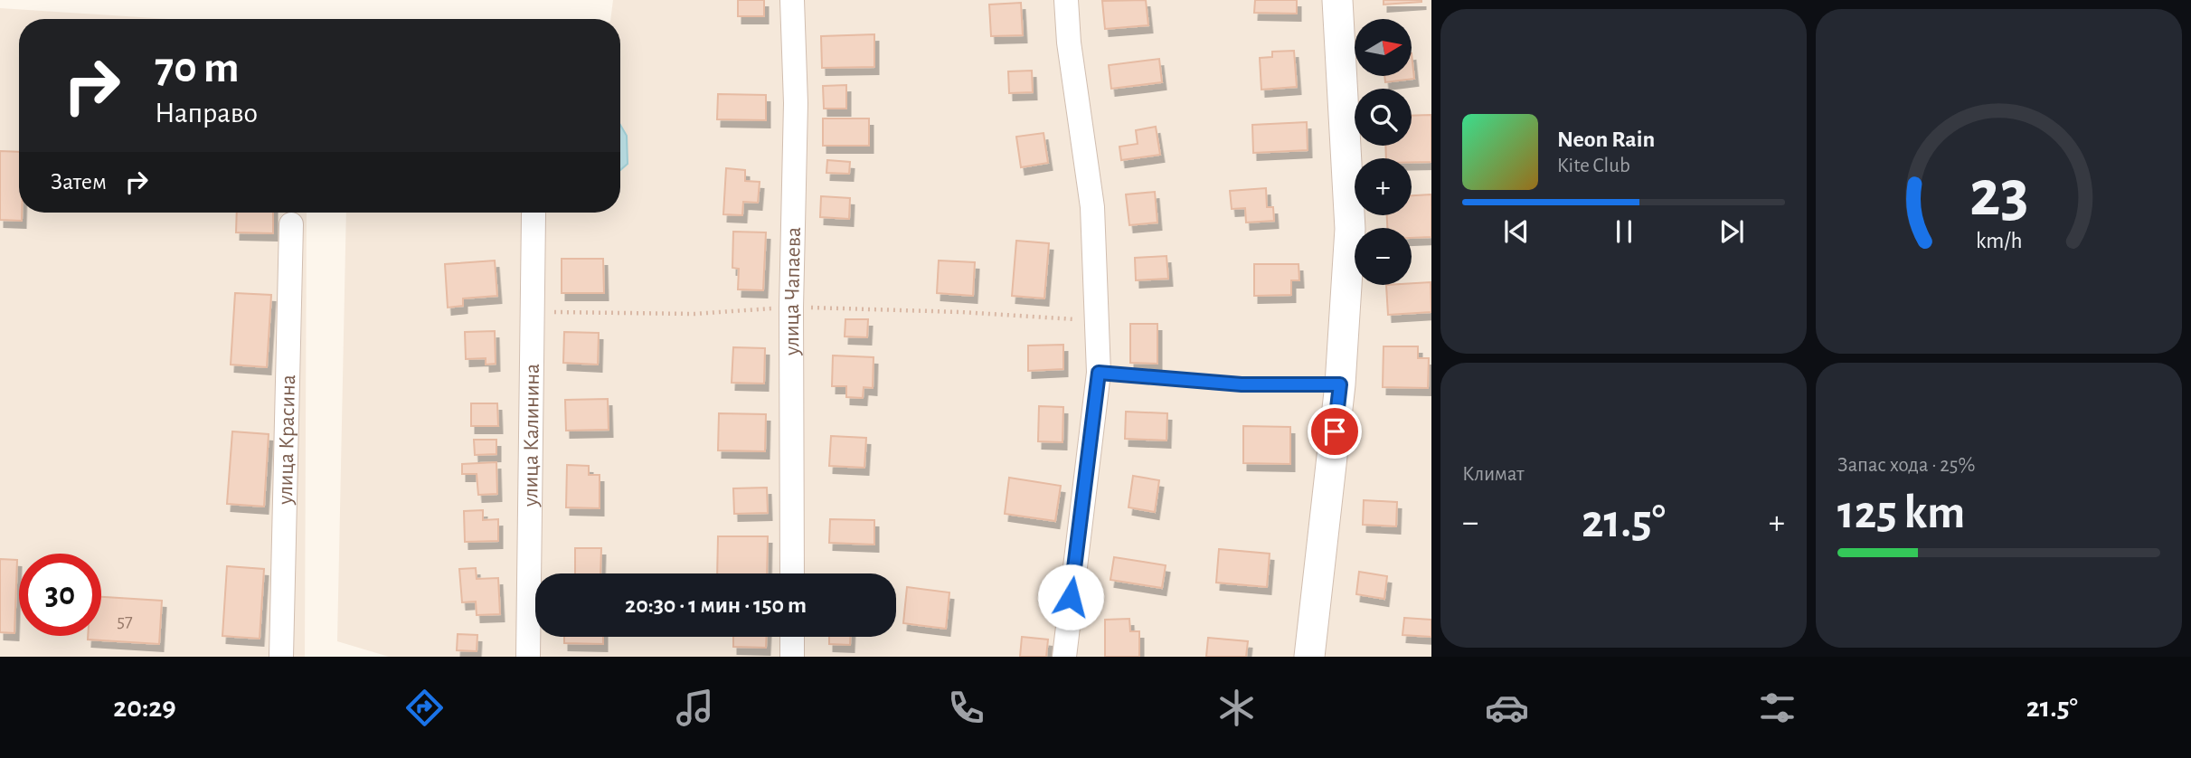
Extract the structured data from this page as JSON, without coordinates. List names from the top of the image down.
{
  "streets": {
    "street": ["улица Чапаева", "улица Калинина", "улица Красина"]
  },
  "house_numbers": ["57"],
  "north": "right",
  "page": {
    "map_buttons": ["+", "−"],
    "turn": ["70 m", "Направо"],
    "song": ["Neon Rain", "Kite Club"],
    "then": "Затем",
    "tile": [
      "Климат",
      ["Запас хода · 25%", "125 km"]
    ],
    "heat": ["−", "21.5°", "+"],
    "limit": "30",
    "trip": "20:30 · 1 мин · 150 m",
    "tabs": ["20:29", "21.5°"],
    "gauge": ["23", "km/h"]
  }
}
